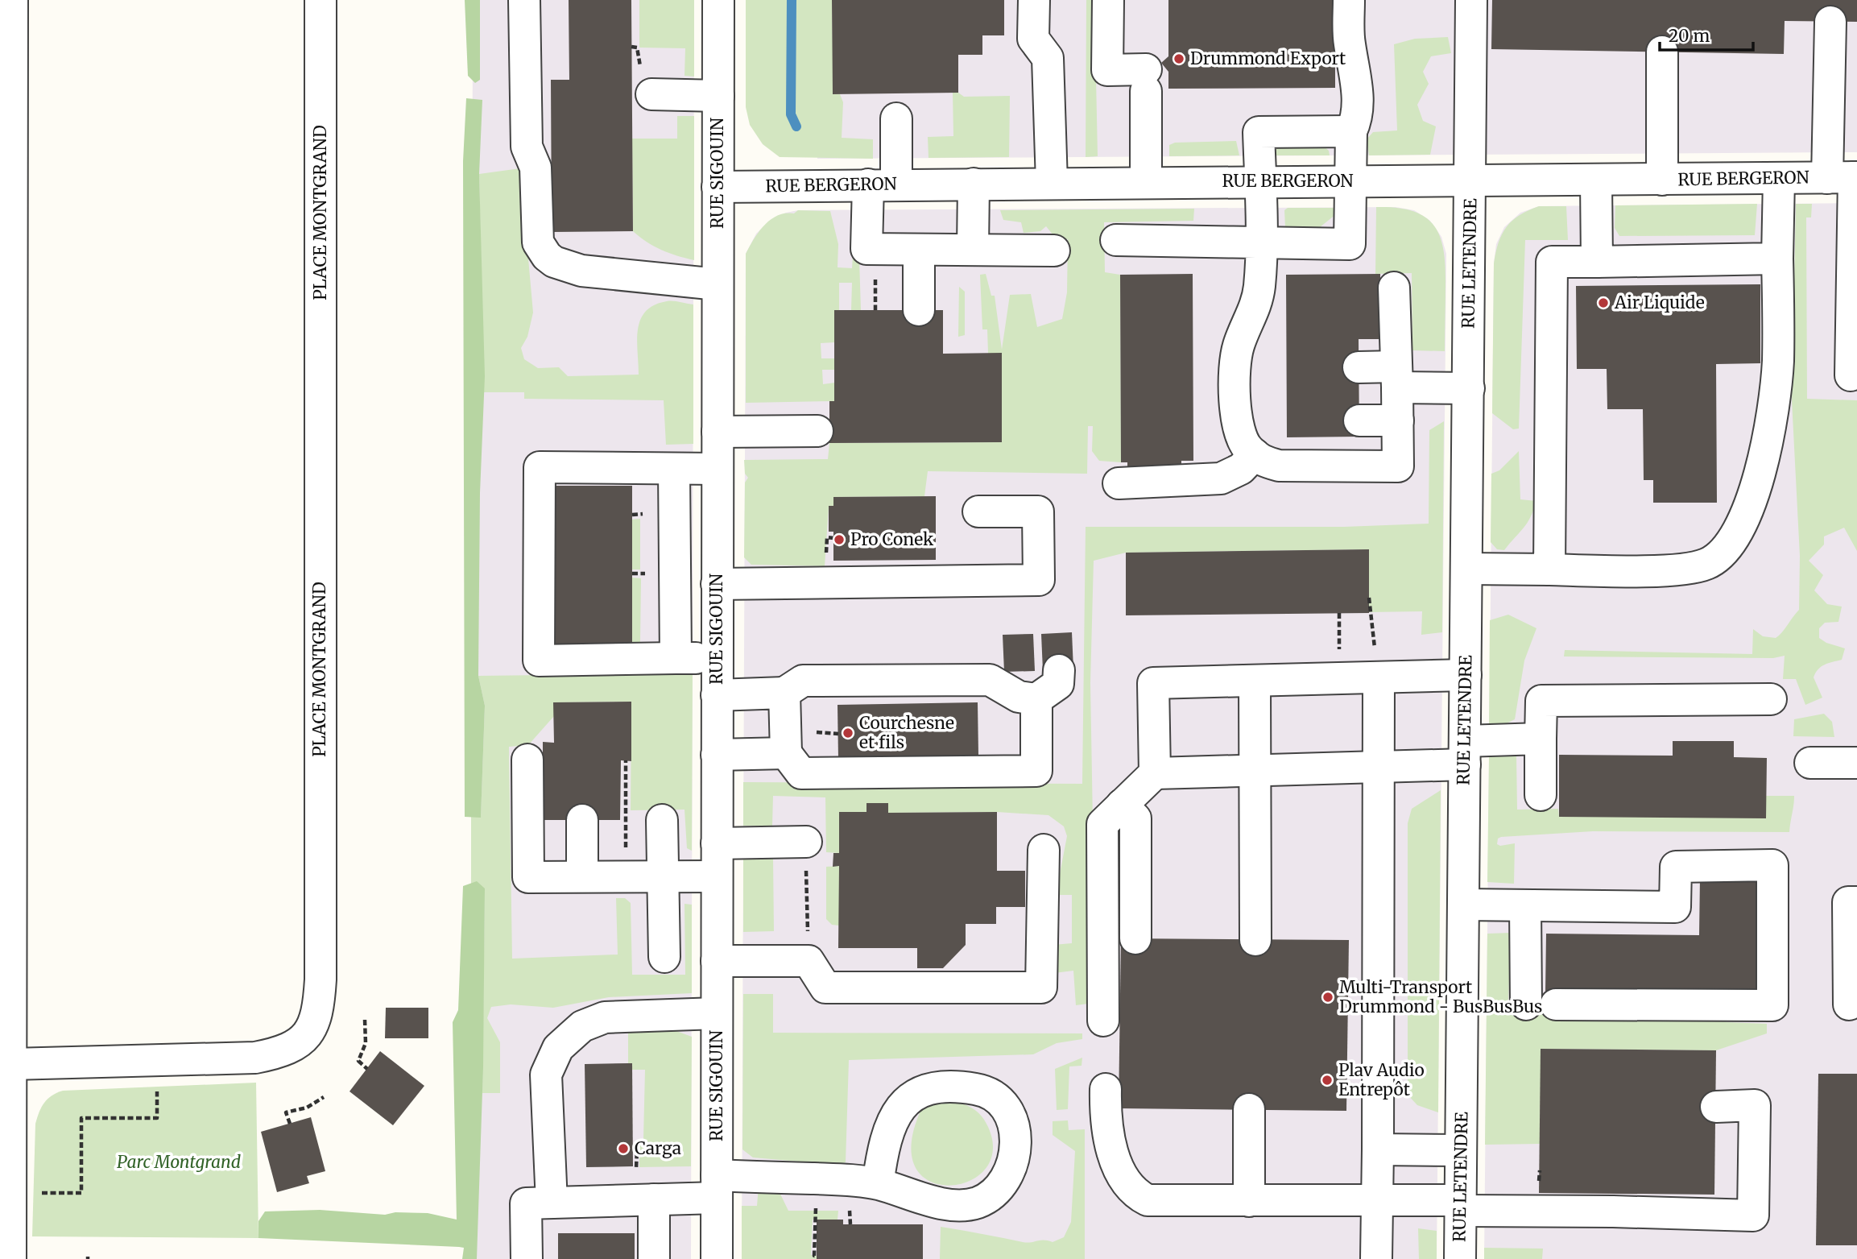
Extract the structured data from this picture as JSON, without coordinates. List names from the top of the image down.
{
  "streets": {
    "street": [
      "RUE SIGOUIN",
      "RUE BERGERON",
      "PLACE MONTGRAND",
      "RUE LETENDRE"
    ]
  },
  "crossings": [
    ["RUE SIGOUIN", "RUE BERGERON"],
    ["RUE BERGERON", "RUE LETENDRE"]
  ],
  "parks": ["Parc Montgrand"],
  "places": [
    "Drummond Export",
    "Air Liquide",
    "Pro Conek",
    "Courchesne et fils",
    "Multi-Transport Drummond - BusBusBus",
    "Plav Audio Entrepôt",
    "Carga"
  ],
  "scale_bar": "20 m"
}
